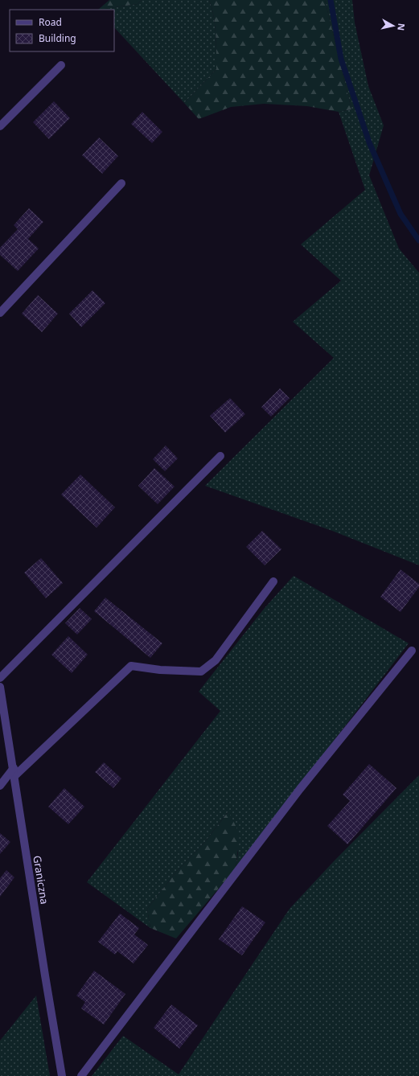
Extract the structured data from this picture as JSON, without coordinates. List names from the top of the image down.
{
  "streets": {
    "street": ["Graniczna"]
  },
  "legend": ["Road", "Building"],
  "north": "right"
}
